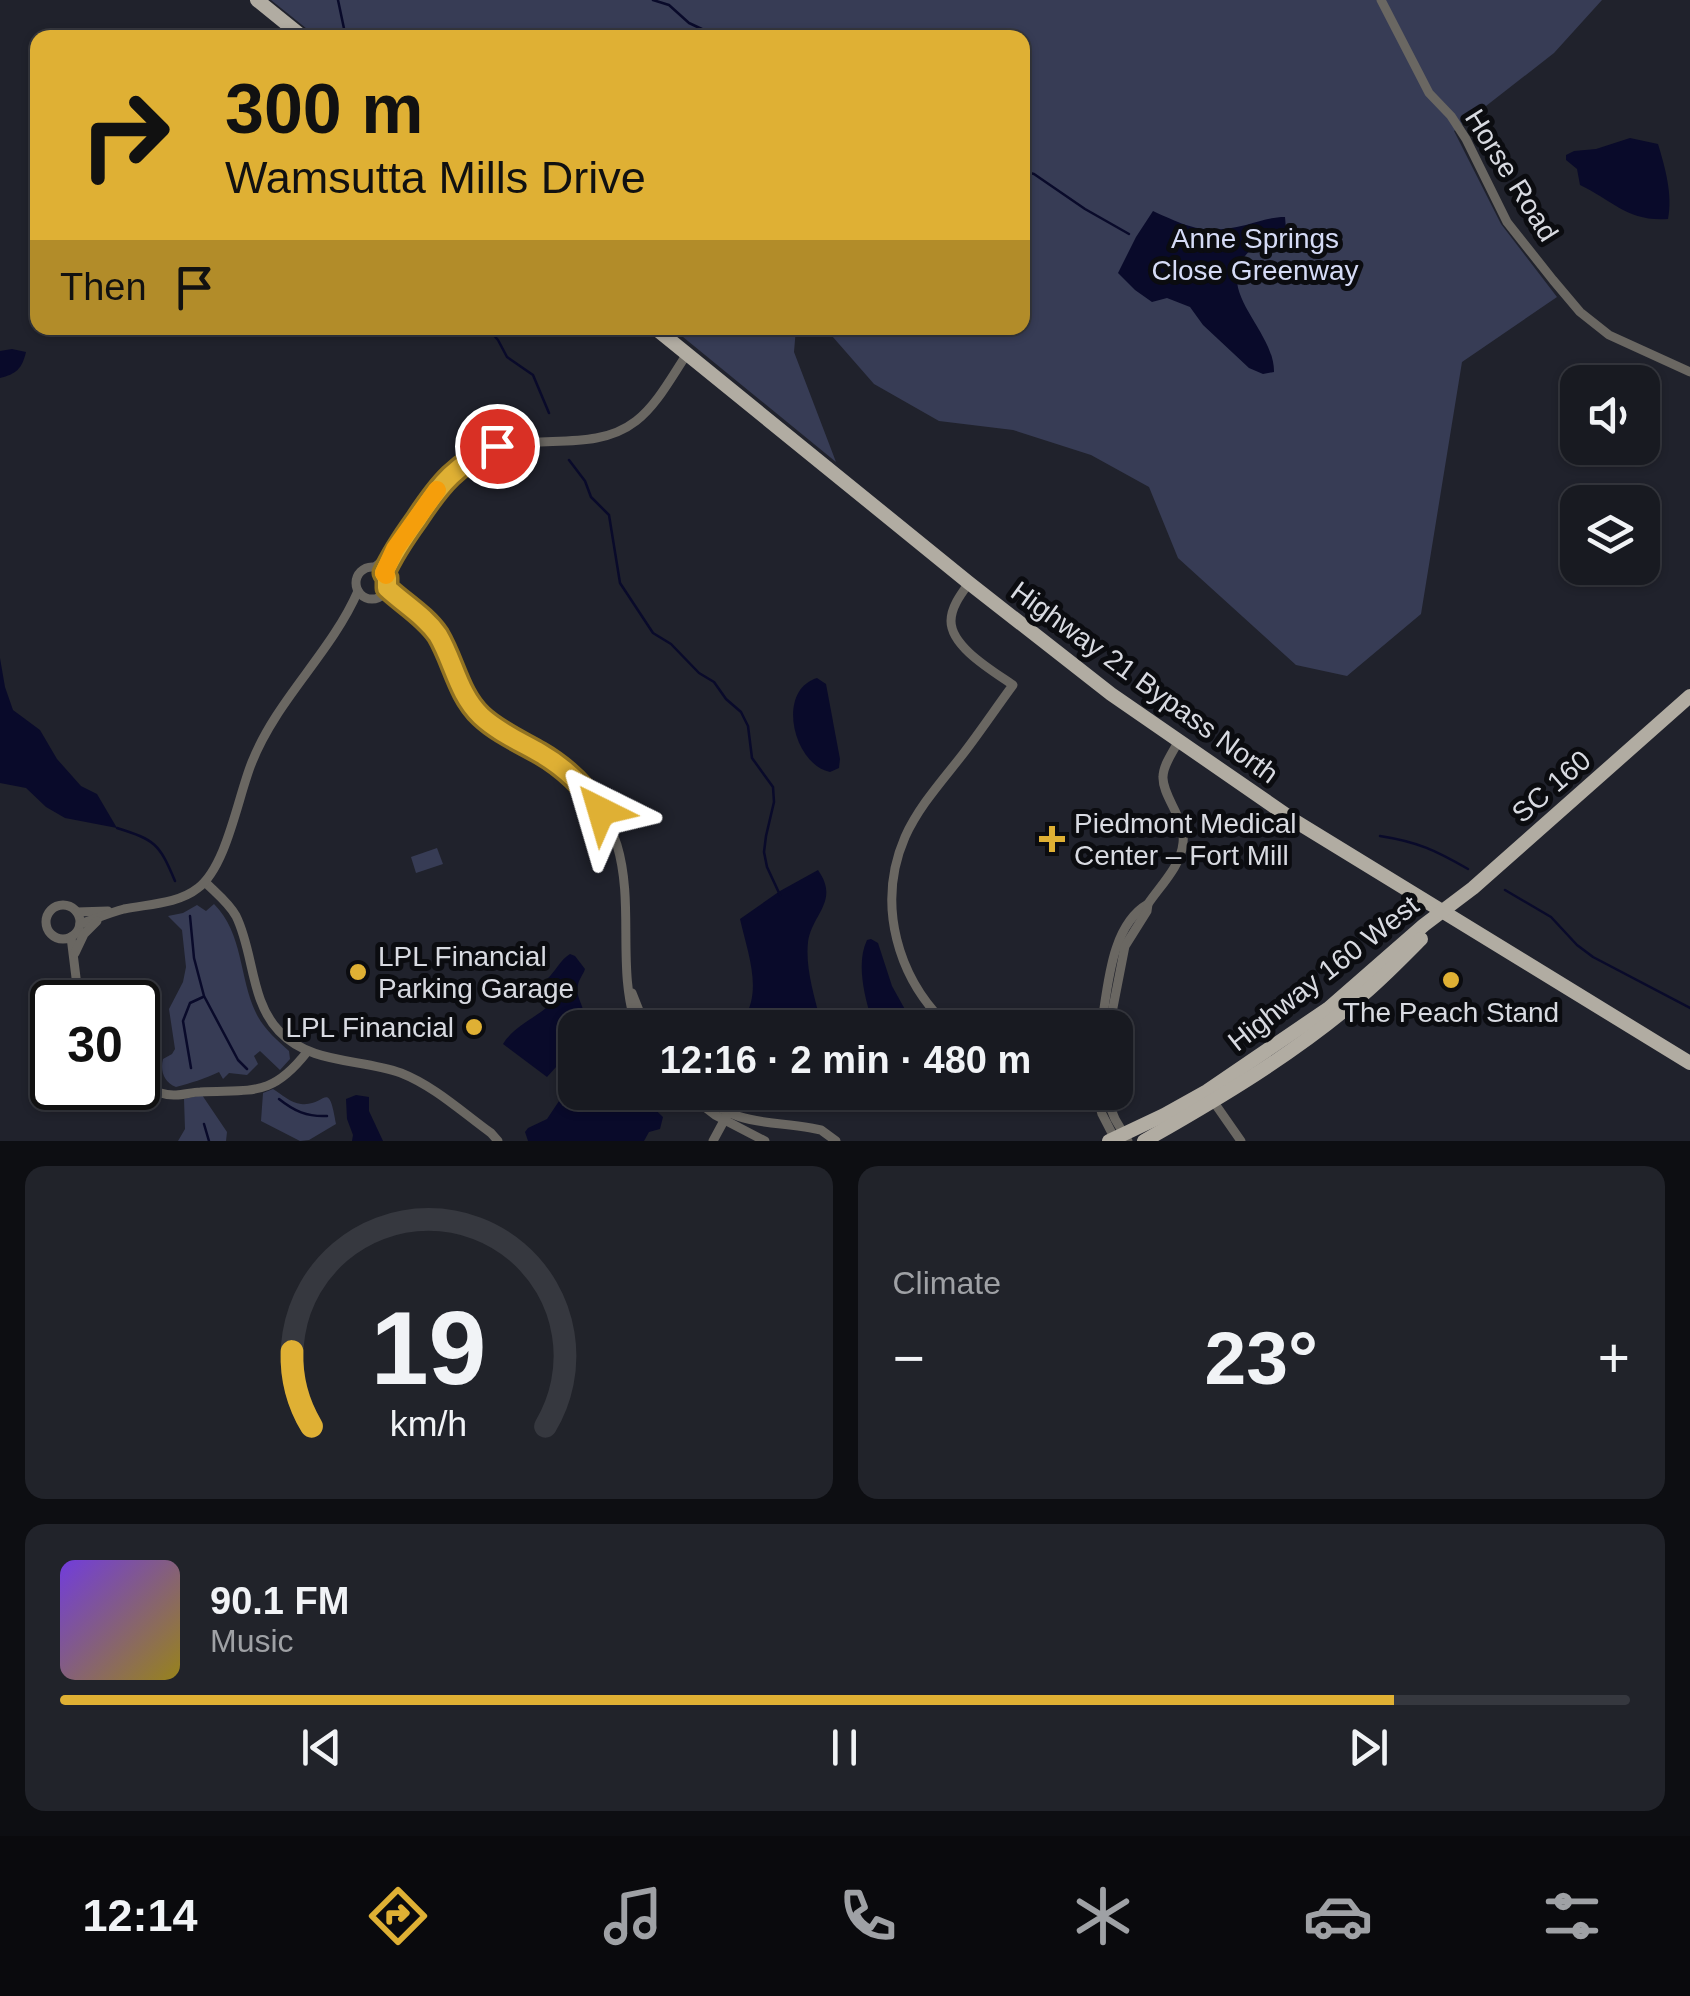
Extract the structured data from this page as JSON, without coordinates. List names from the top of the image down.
{
  "streets": {
    "main road": ["Highway 21 Bypass North", "SC 160", "Highway 160 West"],
    "street": ["Horse Road"]
  },
  "crossings": [
    ["Highway 21 Bypass North", "SC 160"],
    ["Highway 21 Bypass North", "Highway 160 West"],
    ["SC 160", "Highway 160 West"]
  ],
  "parks": ["Anne Springs Close Greenway"],
  "places": {
    "health": ["Piedmont Medical Center – Fort Mill"],
    "other": ["LPL Financial Parking Garage", "The Peach Stand", "LPL Financial"]
  },
  "page": {
    "turn": ["300 m", "Wamsutta Mills Drive"],
    "then": "Then",
    "limit": "30",
    "trip": "12:16 · 2 min · 480 m",
    "tile": "Climate",
    "heat": ["−", "23°", "+"],
    "song": ["90.1 FM", "Music"],
    "tabs": "12:14",
    "gauge": ["19", "km/h"]
  }
}
